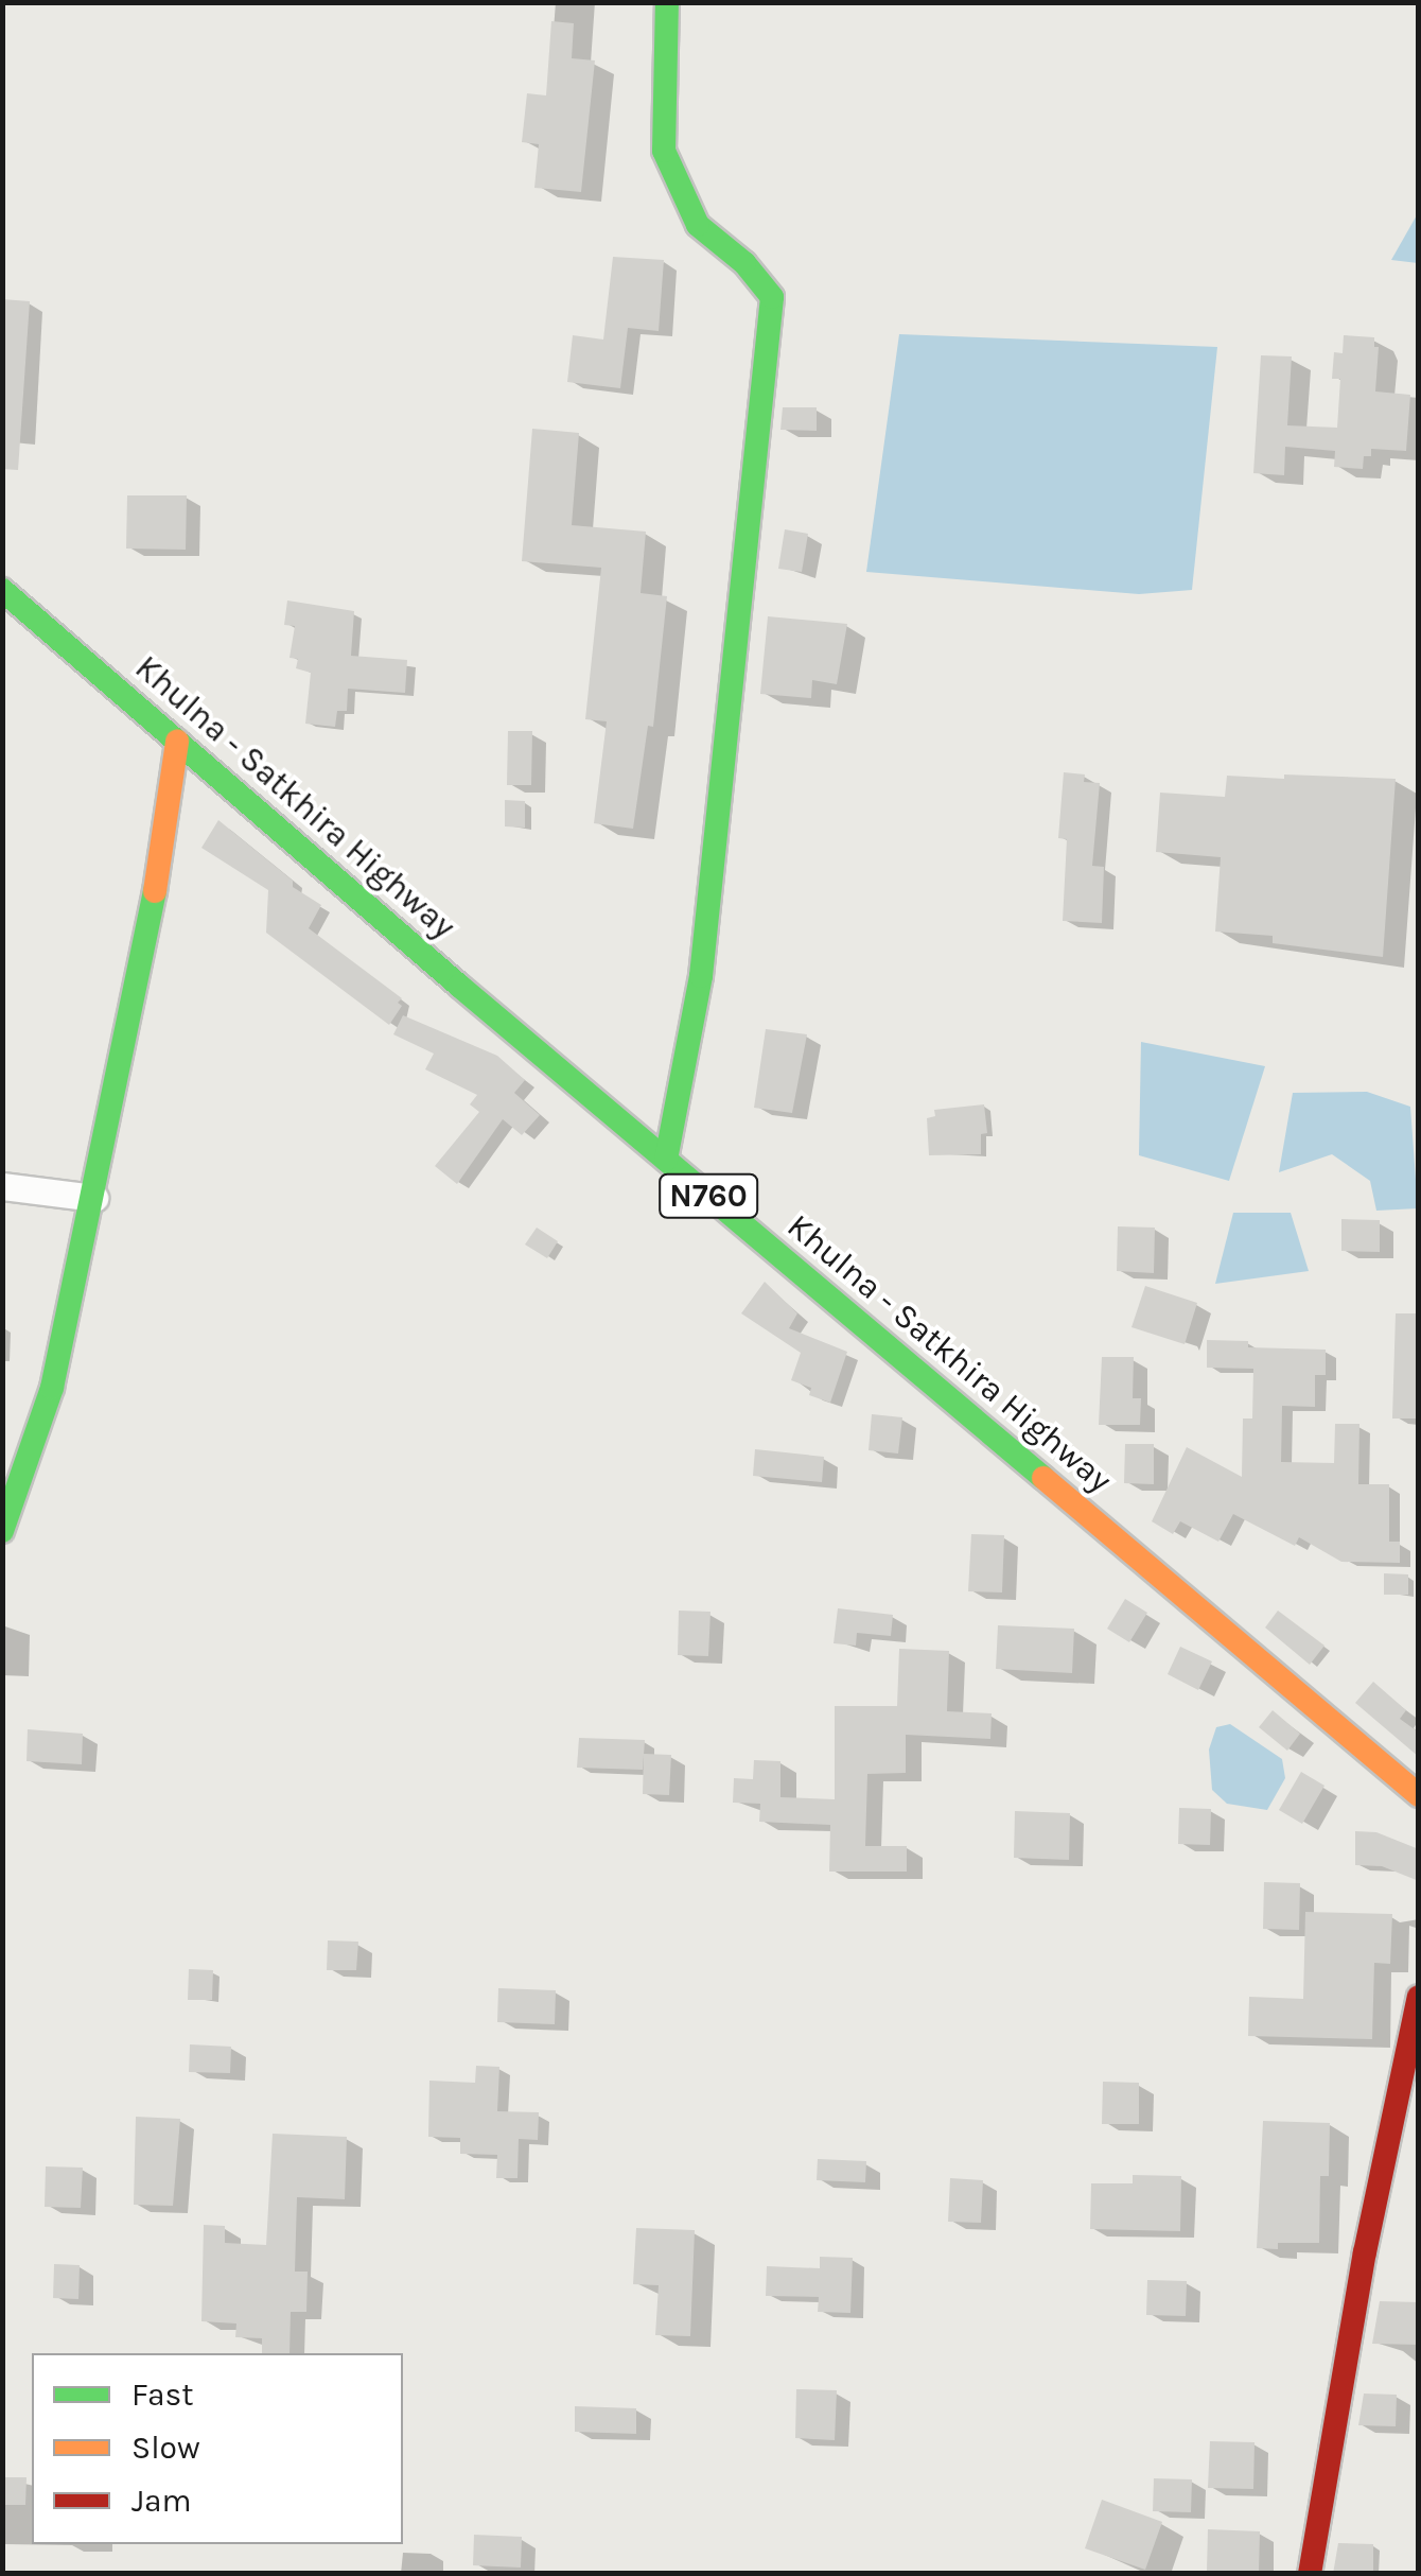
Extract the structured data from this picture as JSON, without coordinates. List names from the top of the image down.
{
  "streets": {
    "main road": ["Khulna - Satkhira Highway", "N760"]
  },
  "legend": ["Fast", "Slow", "Jam"]
}
